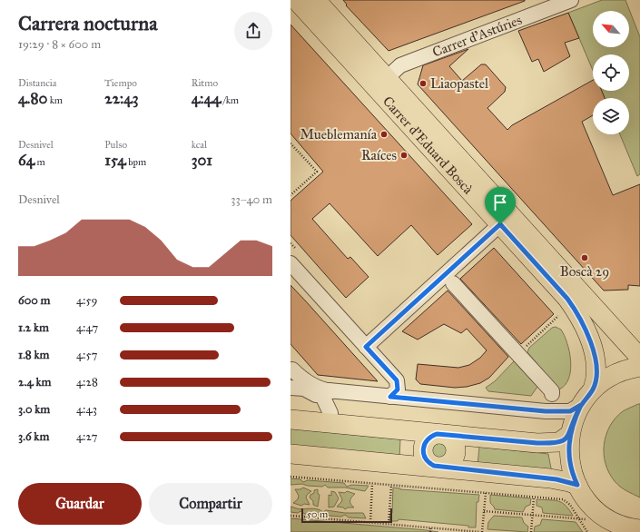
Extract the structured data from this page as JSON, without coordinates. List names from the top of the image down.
{
  "streets": {
    "main road": ["Carrer d'Eduard Boscà"],
    "street": ["Carrer d'Astúries"]
  },
  "crossings": [
    ["Carrer d'Astúries", "Carrer d'Eduard Boscà"]
  ],
  "places": [
    "Liaopastel",
    "Mueblemanía",
    "Raíces",
    "Boscà 29"
  ],
  "scale_bar": "50 m",
  "north": "top left",
  "page": {
    "heading": ["Carrera nocturna", "19:29 · 8 × 600 m"],
    "stats": [
      ["Distancia", "4.80 km"],
      ["Tiempo", "22:43"],
      ["Ritmo", "4:44 /km"],
      ["Desnivel", "64 m"],
      ["Pulso", "154 bpm"],
      ["kcal", "301"]
    ],
    "chart": ["Desnivel", "33–40 m"],
    "list": [
      {
        "name": "600 m",
        "note": "4:59"
      },
      {
        "name": "1.2 km",
        "note": "4:47"
      },
      {
        "name": "1.8 km",
        "note": "4:57"
      },
      {
        "name": "2.4 km",
        "note": "4:28"
      },
      {
        "name": "3.0 km",
        "note": "4:43"
      },
      {
        "name": "3.6 km",
        "note": "4:27"
      }
    ],
    "buttons": ["Guardar", "Compartir"],
    "scale": "50 m"
  }
}
